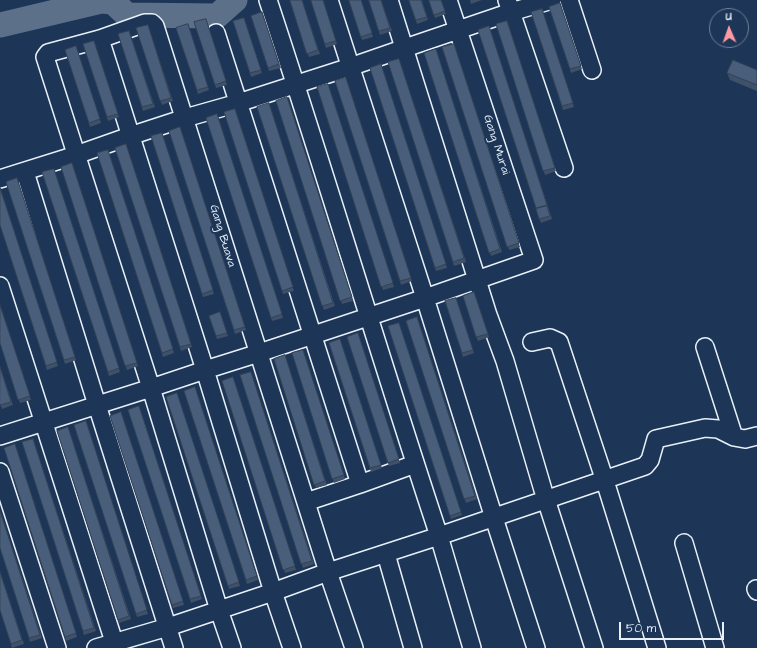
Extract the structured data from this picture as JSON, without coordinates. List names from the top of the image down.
{
  "streets": {
    "street": ["Gang Murai", "Gang Buava"]
  },
  "scale_bar": "50 m",
  "north": "top"
}
